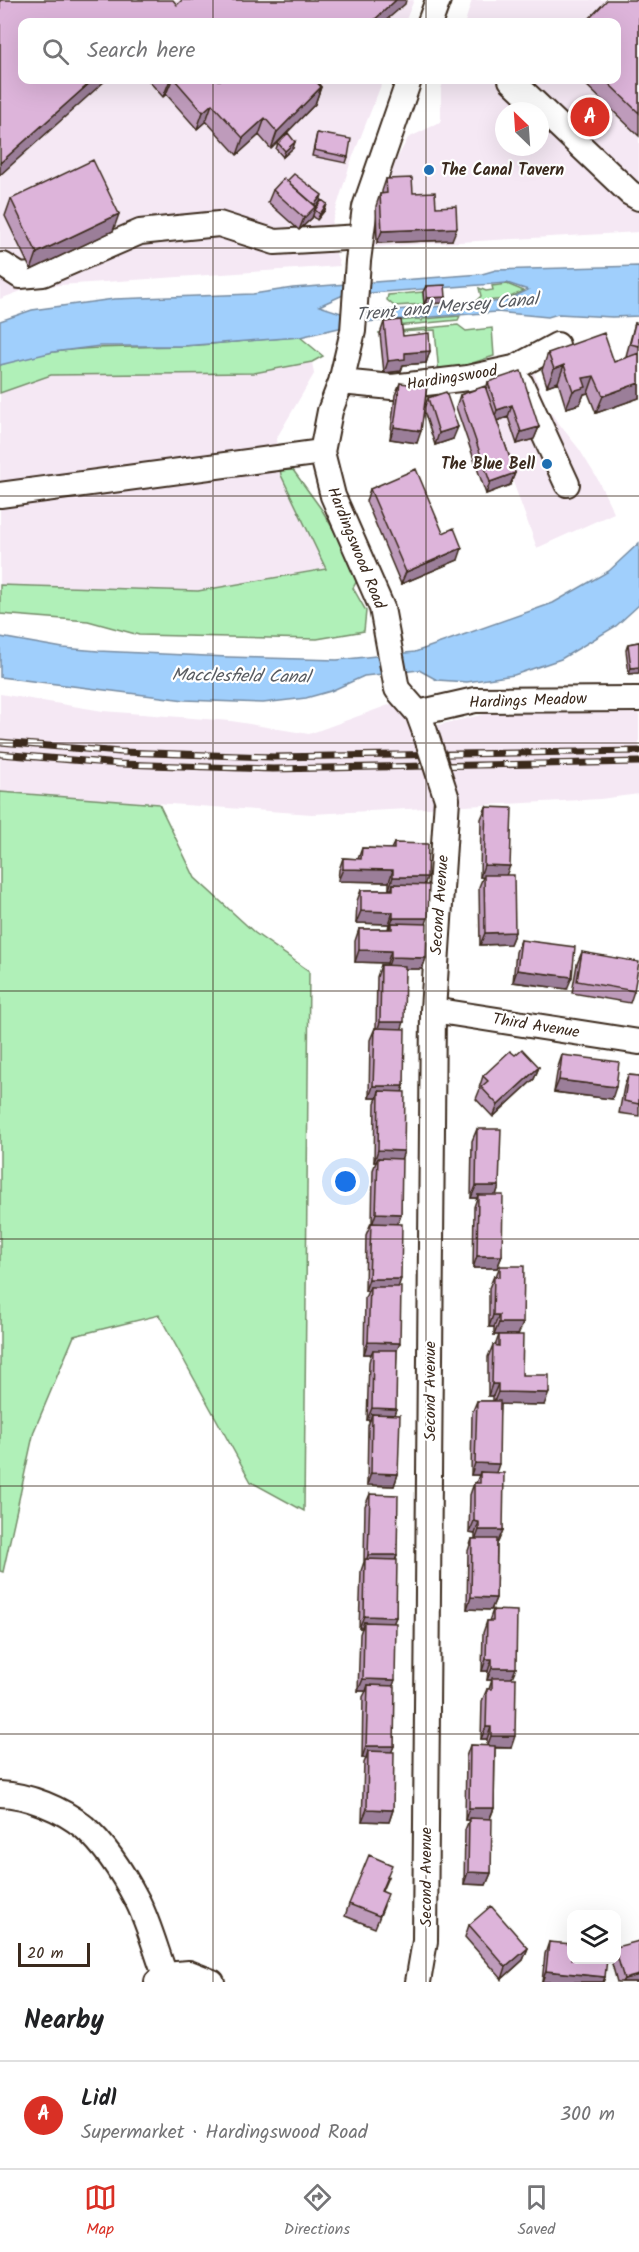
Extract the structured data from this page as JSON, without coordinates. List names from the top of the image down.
{
  "streets": {
    "street": [
      "Hardingswood",
      "Hardingswood Road",
      "Hardings Meadow",
      "Second Avenue",
      "Third Avenue"
    ]
  },
  "crossings": [
    ["Hardingswood", "Hardingswood Road"],
    ["Hardingswood Road", "Hardings Meadow"],
    ["Hardingswood Road", "Second Avenue"],
    ["Second Avenue", "Third Avenue"]
  ],
  "water": ["Trent and Mersey Canal", "Macclesfield Canal"],
  "places": ["The Canal Tavern", "The Blue Bell"],
  "scale_bar": "20 m",
  "north": "top left",
  "page": {
    "search": "Search here",
    "pins": "A",
    "scale": "20 m",
    "heading": "Nearby",
    "list": [
      {
        "mark": "A",
        "name": "Lidl",
        "note": "Supermarket · Hardingswood Road",
        "value": "300 m"
      }
    ],
    "nav": ["Map", "Directions", "Saved"]
  }
}
